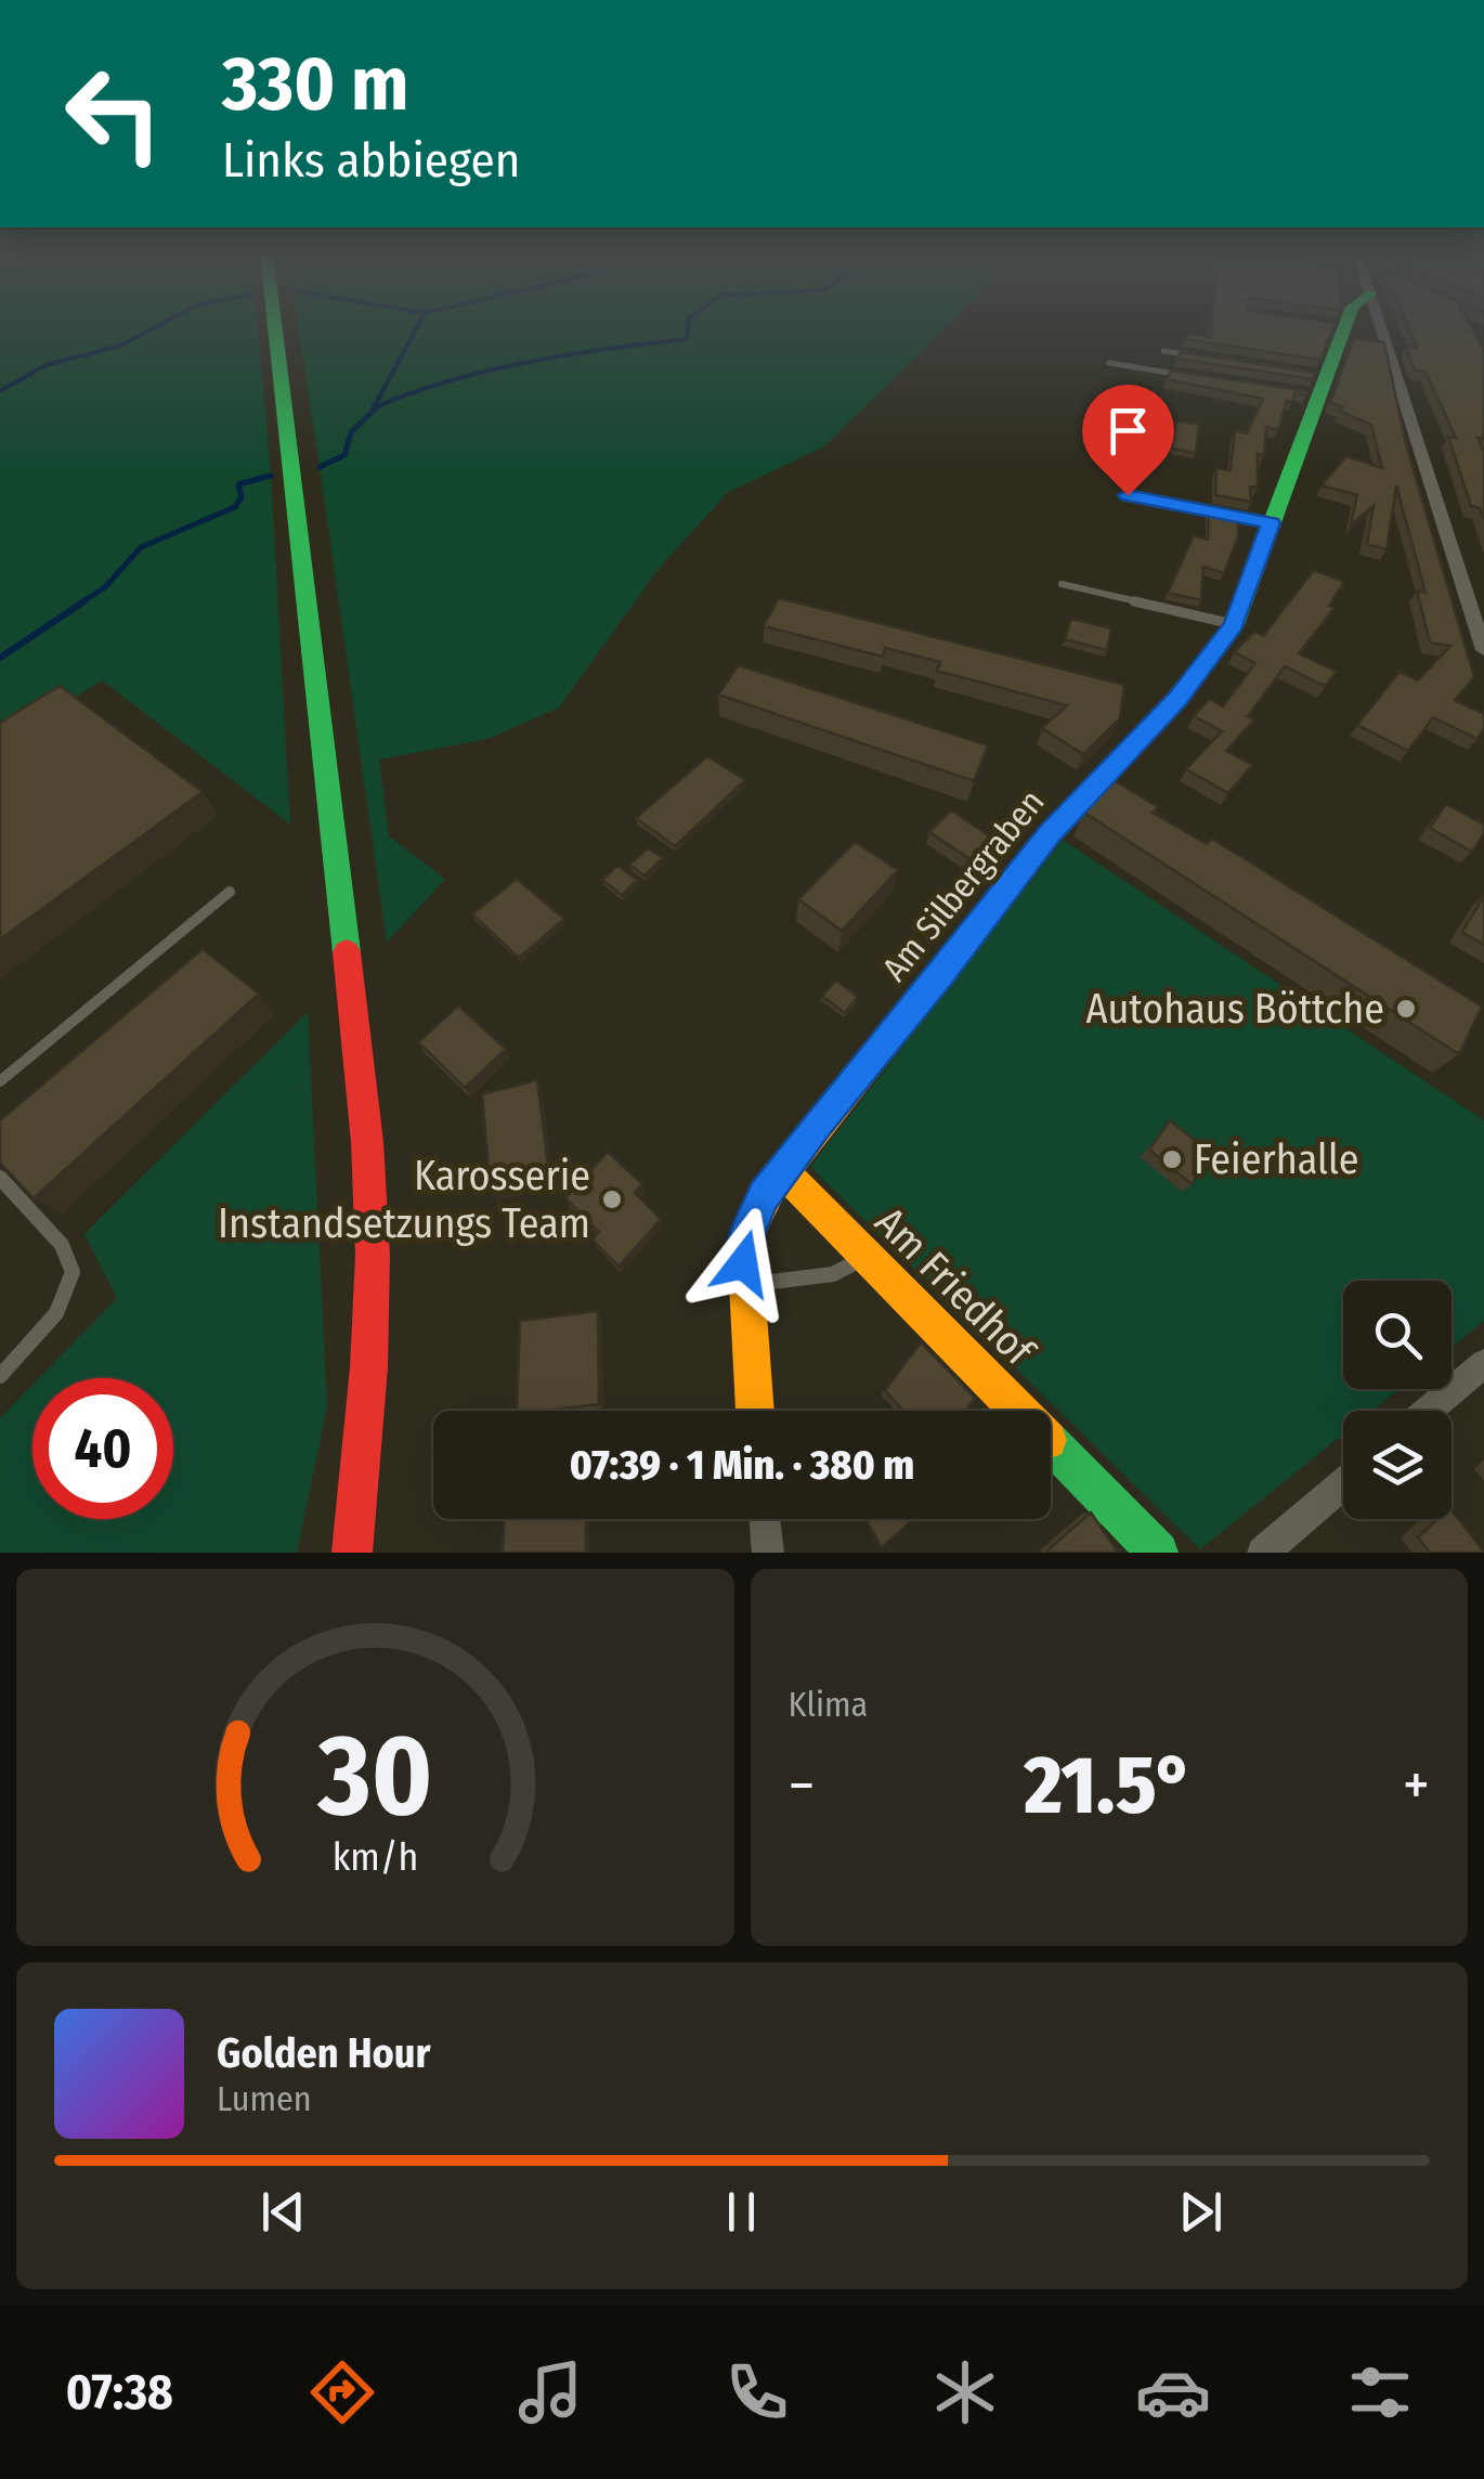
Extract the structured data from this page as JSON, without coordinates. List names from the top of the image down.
{
  "streets": {
    "street": ["Am Silbergraben", "Am Friedhof"]
  },
  "crossings": [
    ["Am Silbergraben", "Am Friedhof"]
  ],
  "places": ["Autohaus Böttche", "Feierhalle", "Karosserie Instandsetzungs Team"],
  "page": {
    "turn": ["330 m", "Links abbiegen"],
    "limit": "40",
    "trip": "07:39 · 1 Min. · 380 m",
    "tile": "Klima",
    "heat": ["−", "21.5°", "+"],
    "song": ["Golden Hour", "Lumen"],
    "tabs": "07:38",
    "gauge": ["30", "km/h"]
  }
}
